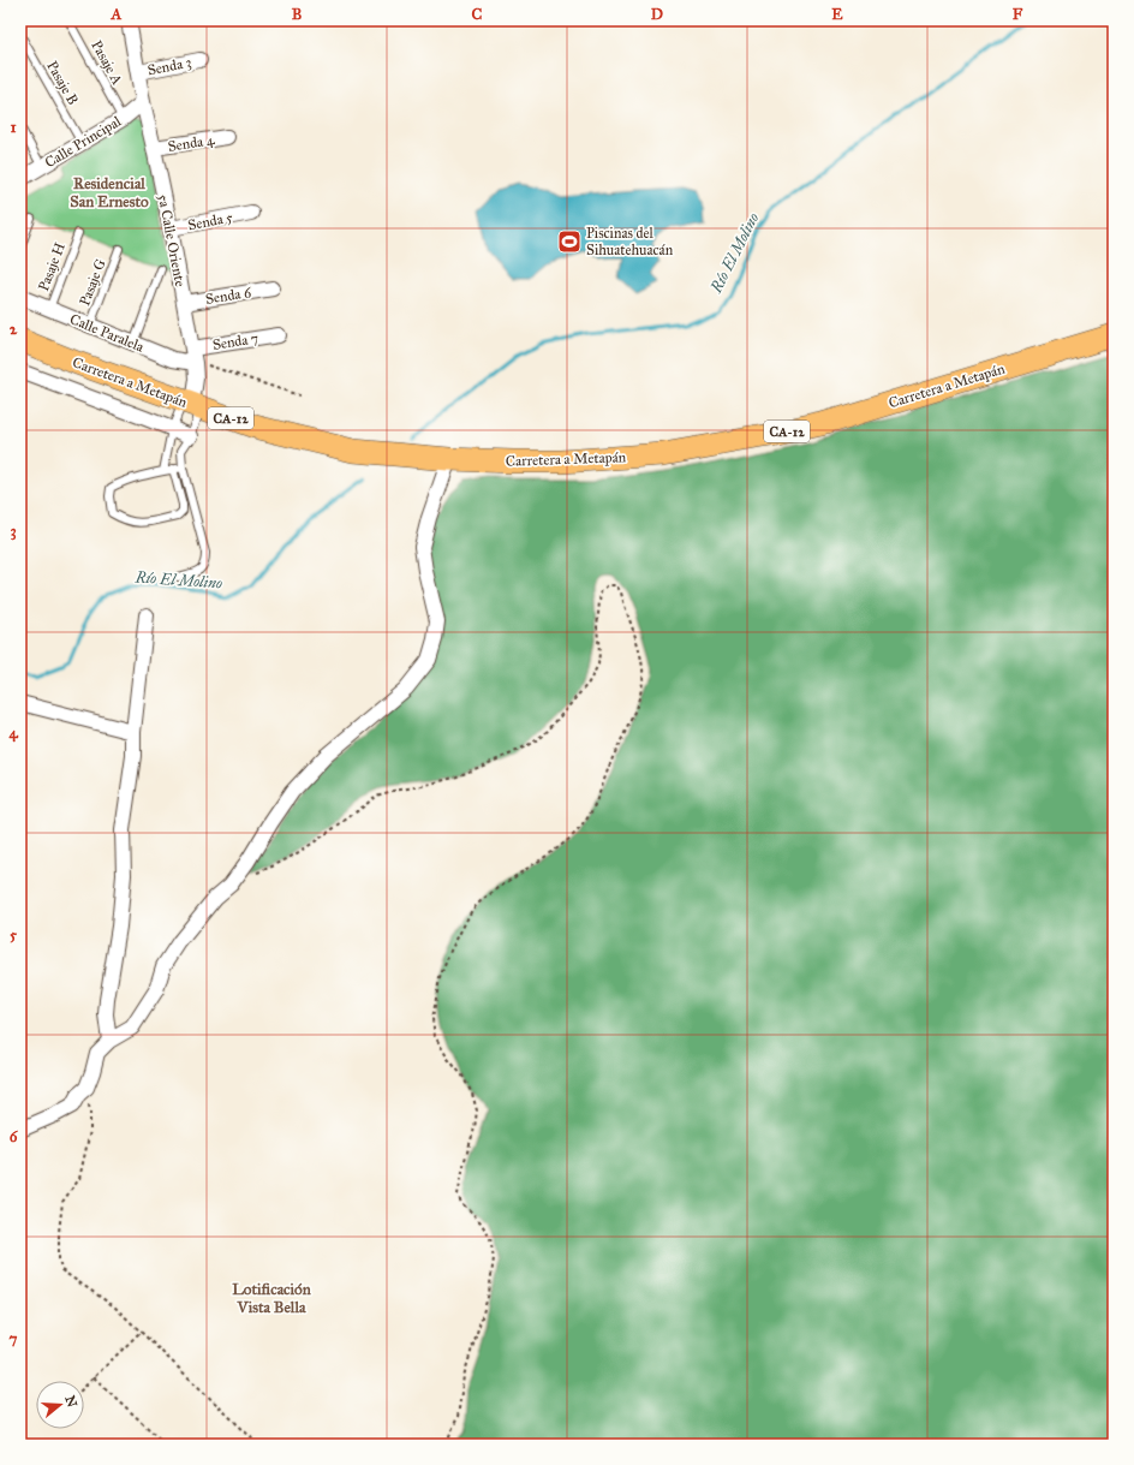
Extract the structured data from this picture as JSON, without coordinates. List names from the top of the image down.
{
  "streets": {
    "main road": ["Carretera a Metapán", "CA-12"],
    "street": [
      "Senda 3",
      "Calle Principal",
      "Senda 4",
      "Senda 5",
      "5a Calle Oriente",
      "Senda 6",
      "Calle Paralela",
      "Senda 7"
    ],
    "lane": [
      "Pasaje A",
      "Pasaje B",
      "Pasaje H",
      "Pasaje G"
    ]
  },
  "crossings": [
    ["Pasaje A", "Calle Principal"],
    ["Senda 3", "5a Calle Oriente"],
    ["Pasaje B", "Calle Principal"],
    ["Calle Principal", "5a Calle Oriente"],
    ["Senda 4", "5a Calle Oriente"],
    ["Senda 5", "5a Calle Oriente"],
    ["5a Calle Oriente", "Senda 6"],
    ["5a Calle Oriente", "Calle Paralela"],
    ["5a Calle Oriente", "Senda 7"],
    ["5a Calle Oriente", "Carretera a Metapán"],
    ["Pasaje H", "Calle Paralela"],
    ["Pasaje G", "Calle Paralela"]
  ],
  "districts": ["Residencial San Ernesto", "Lotificación Vista Bella"],
  "water": ["Río El Molino"],
  "places": {
    "sports": ["Piscinas del Sihuatehuacán"]
  },
  "north": "right",
  "grid": {
    "columns": [
      "A",
      "B",
      "C",
      "D",
      "E",
      "F"
    ],
    "rows": [
      "1",
      "2",
      "3",
      "4",
      "5",
      "6",
      "7"
    ]
  }
}
